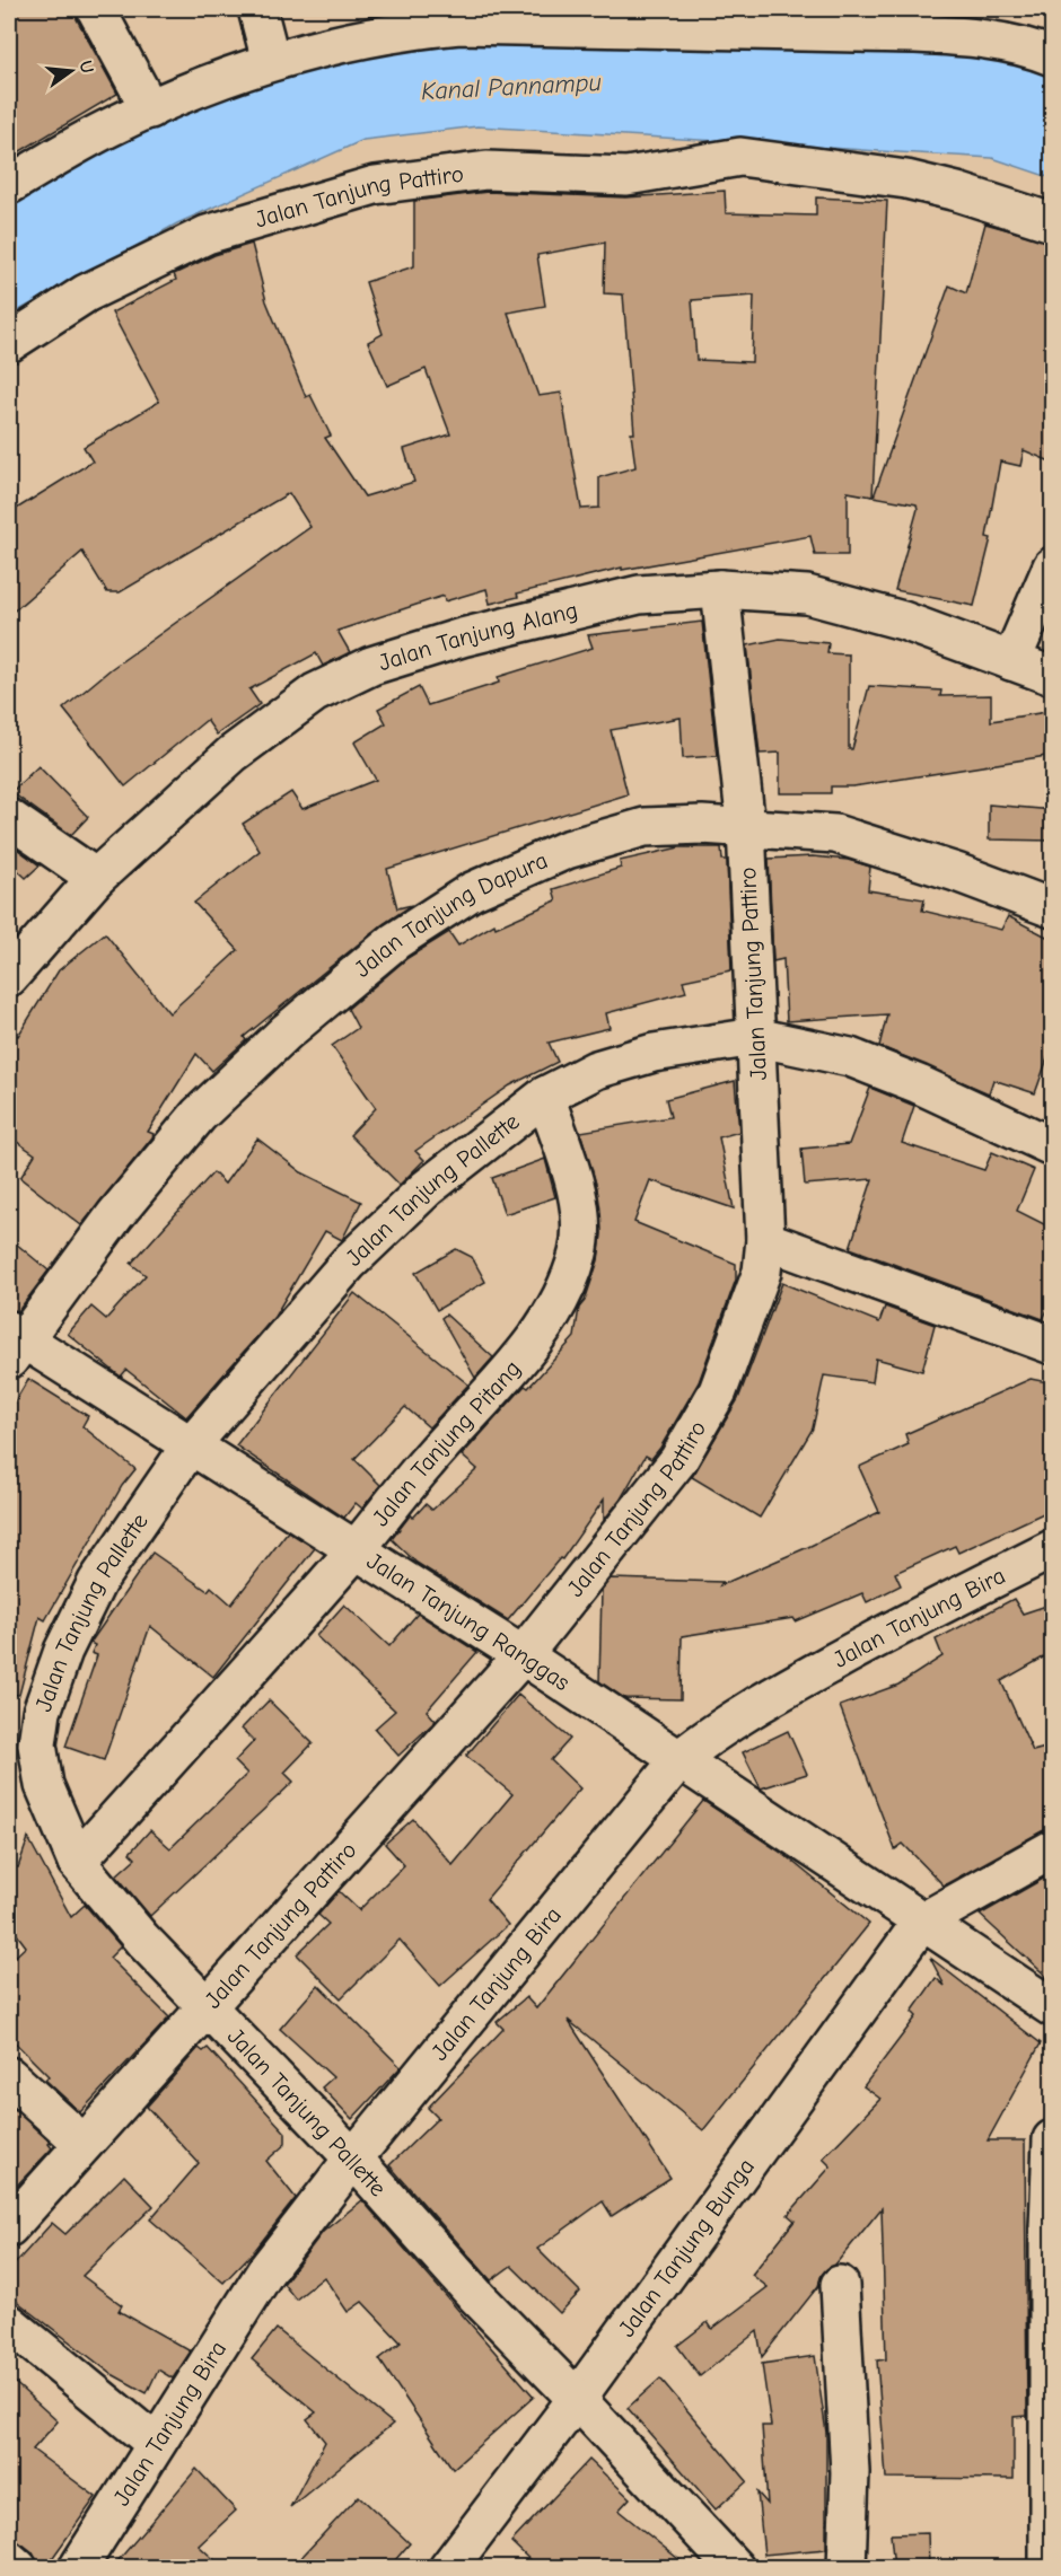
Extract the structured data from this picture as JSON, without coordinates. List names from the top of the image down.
{
  "streets": {
    "street": [
      "Jalan Tanjung Pattiro",
      "Jalan Tanjung Alang",
      "Jalan Tanjung Dapura",
      "Jalan Tanjung Pallette",
      "Jalan Tanjung Pitang",
      "Jalan Tanjung Bira",
      "Jalan Tanjung Ranggas",
      "Jalan Tanjung Bunga"
    ]
  },
  "crossings": [
    ["Jalan Tanjung Pattiro", "Jalan Tanjung Alang"],
    ["Jalan Tanjung Pattiro", "Jalan Tanjung Dapura"],
    ["Jalan Tanjung Pattiro", "Jalan Tanjung Pallette"],
    ["Jalan Tanjung Pattiro", "Jalan Tanjung Ranggas"],
    ["Jalan Tanjung Dapura", "Jalan Tanjung Ranggas"],
    ["Jalan Tanjung Pallette", "Jalan Tanjung Pitang"],
    ["Jalan Tanjung Pallette", "Jalan Tanjung Bira"],
    ["Jalan Tanjung Pallette", "Jalan Tanjung Ranggas"],
    ["Jalan Tanjung Pallette", "Jalan Tanjung Bunga"],
    ["Jalan Tanjung Pitang", "Jalan Tanjung Ranggas"],
    ["Jalan Tanjung Bira", "Jalan Tanjung Ranggas"],
    ["Jalan Tanjung Ranggas", "Jalan Tanjung Bunga"]
  ],
  "water": ["Kanal Pannampu"],
  "north": "right"
}
